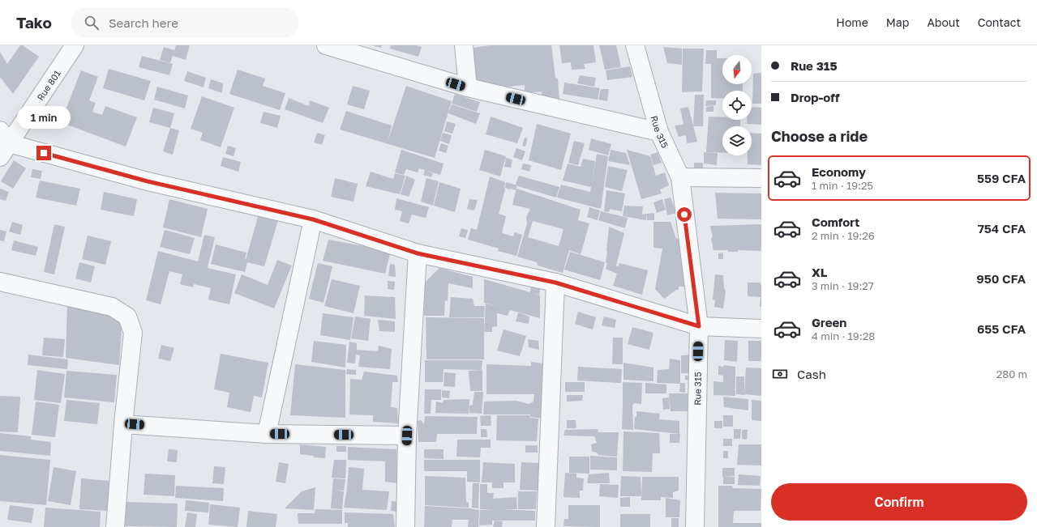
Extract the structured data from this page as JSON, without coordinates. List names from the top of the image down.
{
  "streets": {
    "street": ["Rue 801", "Rue 315"]
  },
  "north": "bottom",
  "page": {
    "header": "Tako",
    "search": "Search here",
    "nav": [
      "Home",
      "Map",
      "About",
      "Contact"
    ],
    "banner": ["Rue 315", "Drop-off"],
    "bubble": "1 min",
    "heading": "Choose a ride",
    "list": [
      {
        "name": "Economy",
        "note": "1 min · 19:25",
        "value": "559 CFA"
      },
      {
        "name": "Comfort",
        "note": "2 min · 19:26",
        "value": "754 CFA"
      },
      {
        "name": "XL",
        "note": "3 min · 19:27",
        "value": "950 CFA"
      },
      {
        "name": "Green",
        "note": "4 min · 19:28",
        "value": "655 CFA"
      }
    ],
    "pay": ["Cash", "280 m"],
    "buttons": "Confirm"
  }
}
